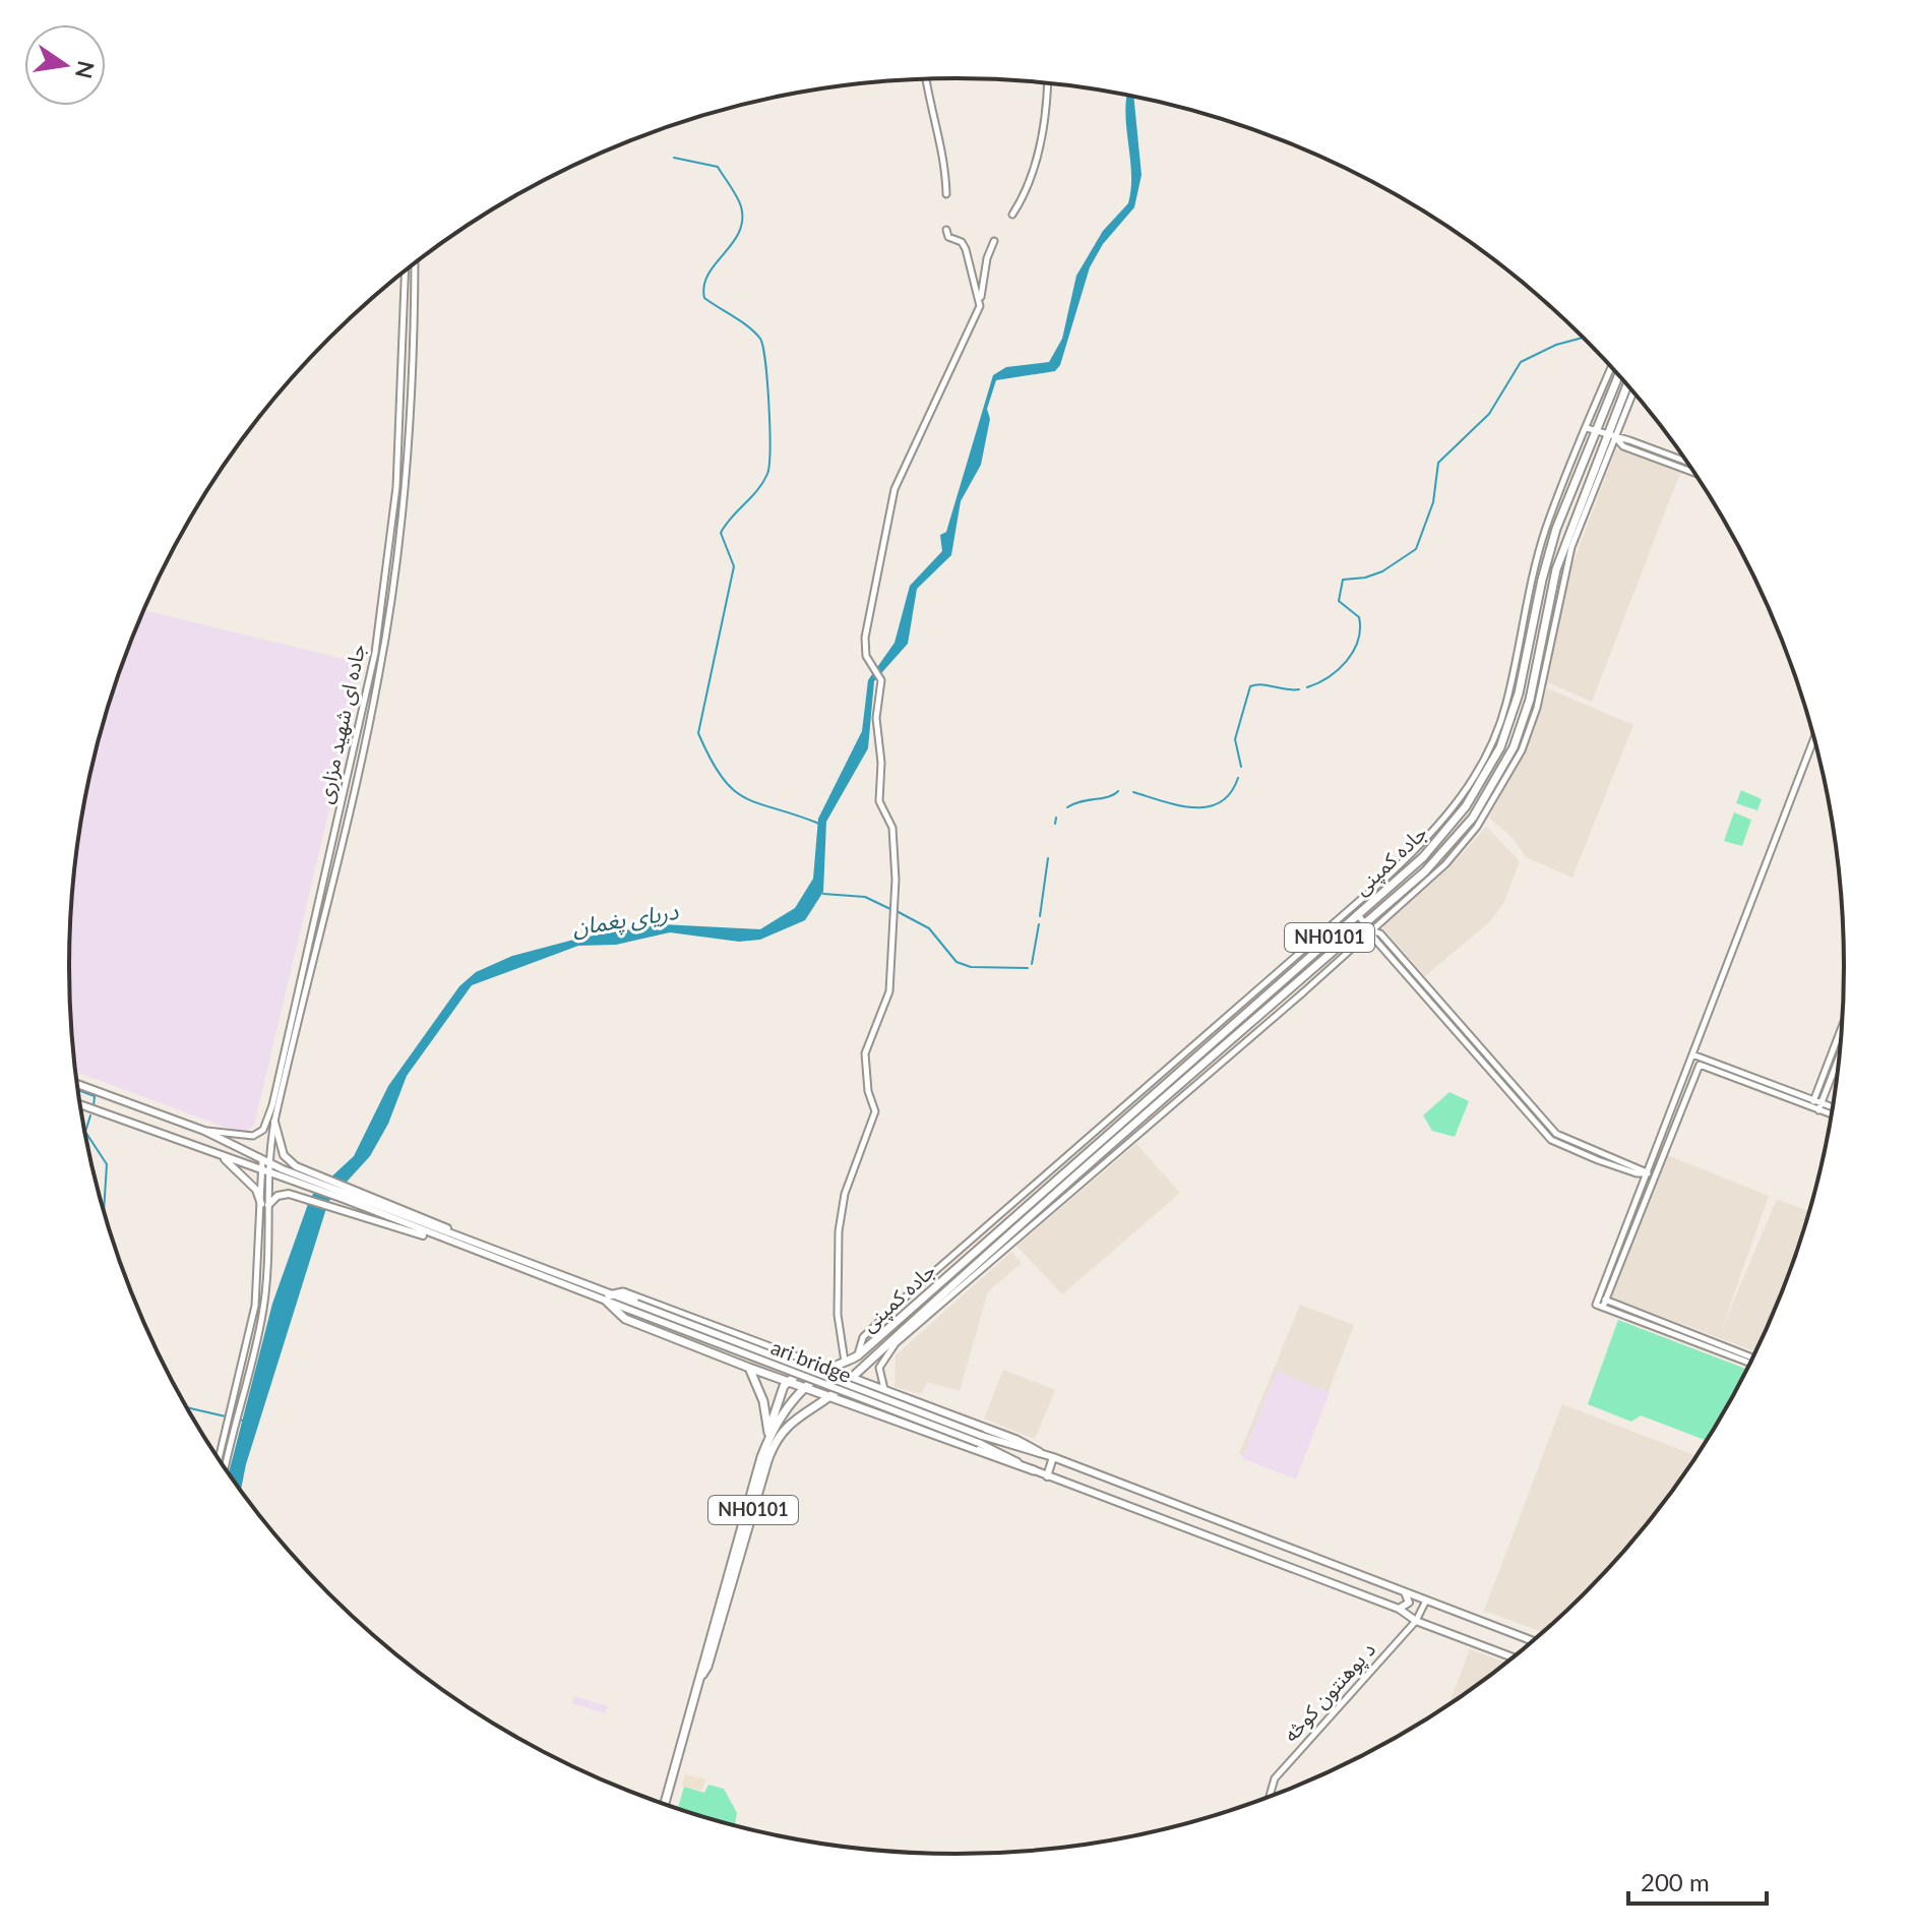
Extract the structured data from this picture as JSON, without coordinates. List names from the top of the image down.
{
  "streets": {
    "highway": ["جاده کمپنی", "NH0101"],
    "main road": ["ari bridge"],
    "street": ["جاده ای شهید مزاری", "د پوهنتون کوڅه"]
  },
  "crossings": [
    ["جاده کمپنی", "NH0101"]
  ],
  "water": ["دریای پغمان"],
  "scale_bar": "200 m",
  "north": "right"
}
